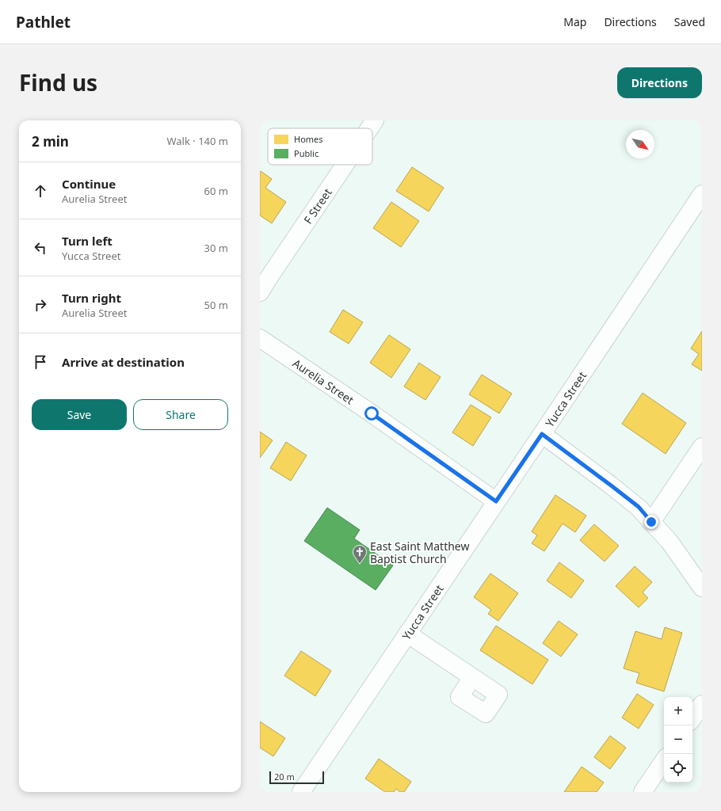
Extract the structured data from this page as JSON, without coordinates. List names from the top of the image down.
{
  "streets": {
    "street": ["F Street", "Aurelia Street", "Yucca Street"]
  },
  "crossings": [
    ["Aurelia Street", "Yucca Street"]
  ],
  "places": {
    "church": ["East Saint Matthew Baptist Church"]
  },
  "legend": ["Homes", "Public"],
  "scale_bar": "20 m",
  "north": "bottom right",
  "page": {
    "header": "Pathlet",
    "nav": ["Map", "Directions", "Saved"],
    "title": "Find us",
    "buttons": [
      "Directions",
      ["Save", "Share"]
    ],
    "heading": ["2 min", "Walk · 140 m"],
    "list": [
      ["Continue", "Aurelia Street", "60 m"],
      ["Turn left", "Yucca Street", "30 m"],
      ["Turn right", "Aurelia Street", "50 m"],
      "Arrive at destination"
    ],
    "map_buttons": ["+", "−"],
    "scale": "20 m"
  }
}
